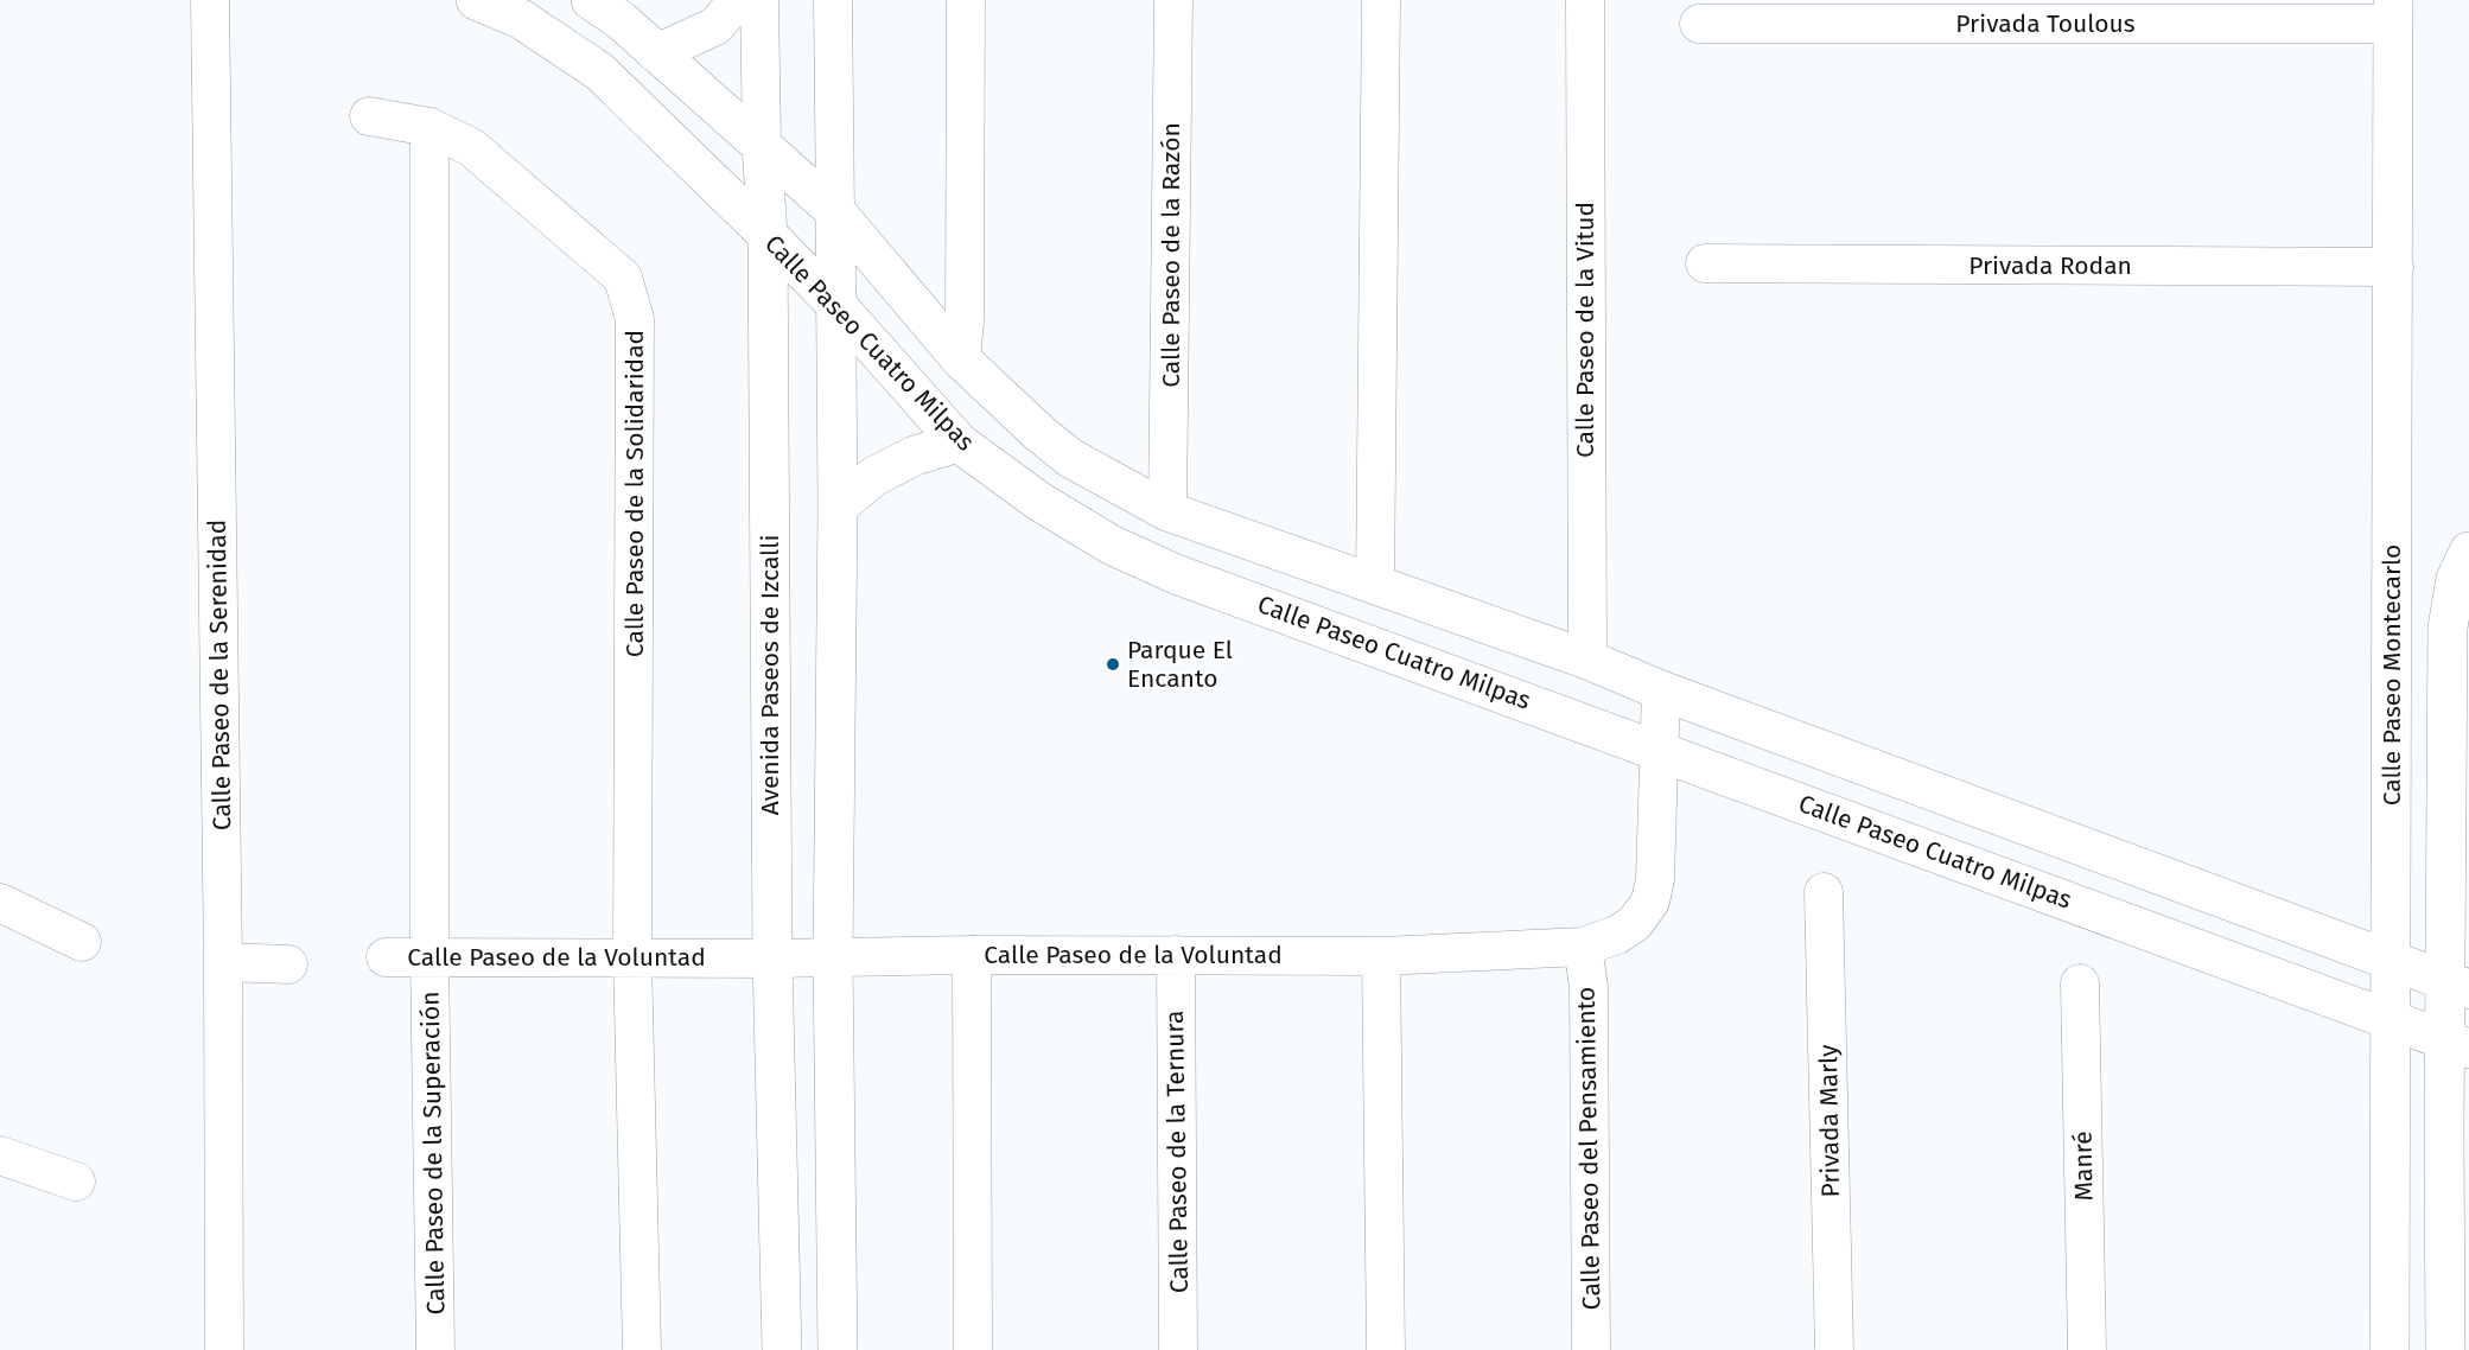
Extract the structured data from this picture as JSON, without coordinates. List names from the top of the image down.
{
  "streets": {
    "street": [
      "Privada Toulous",
      "Calle Paseo de la Razón",
      "Privada Rodan",
      "Calle Paseo de la Vitud",
      "Calle Paseo Cuatro Milpas",
      "Calle Paseo de la Solidaridad",
      "Calle Paseo de la Serenidad",
      "Avenida Paseos de Izcalli",
      "Calle Paseo Montecarlo",
      "Calle Paseo de la Voluntad",
      "Privada Marly",
      "Calle Paseo del Pensamiento",
      "Calle Paseo de la Ternura",
      "Calle Paseo de la Superación",
      "Manré"
    ]
  },
  "crossings": [
    ["Privada Toulous", "Calle Paseo Montecarlo"],
    ["Privada Rodan", "Calle Paseo Montecarlo"],
    ["Calle Paseo Cuatro Milpas", "Avenida Paseos de Izcalli"],
    ["Calle Paseo Cuatro Milpas", "Calle Paseo Montecarlo"],
    ["Calle Paseo Cuatro Milpas", "Calle Paseo de la Voluntad"],
    ["Calle Paseo de la Solidaridad", "Calle Paseo de la Voluntad"],
    ["Avenida Paseos de Izcalli", "Calle Paseo de la Voluntad"],
    ["Calle Paseo de la Voluntad", "Calle Paseo del Pensamiento"],
    ["Calle Paseo de la Voluntad", "Calle Paseo de la Ternura"],
    ["Calle Paseo de la Voluntad", "Calle Paseo de la Superación"]
  ],
  "places": ["Parque El Encanto"]
}
